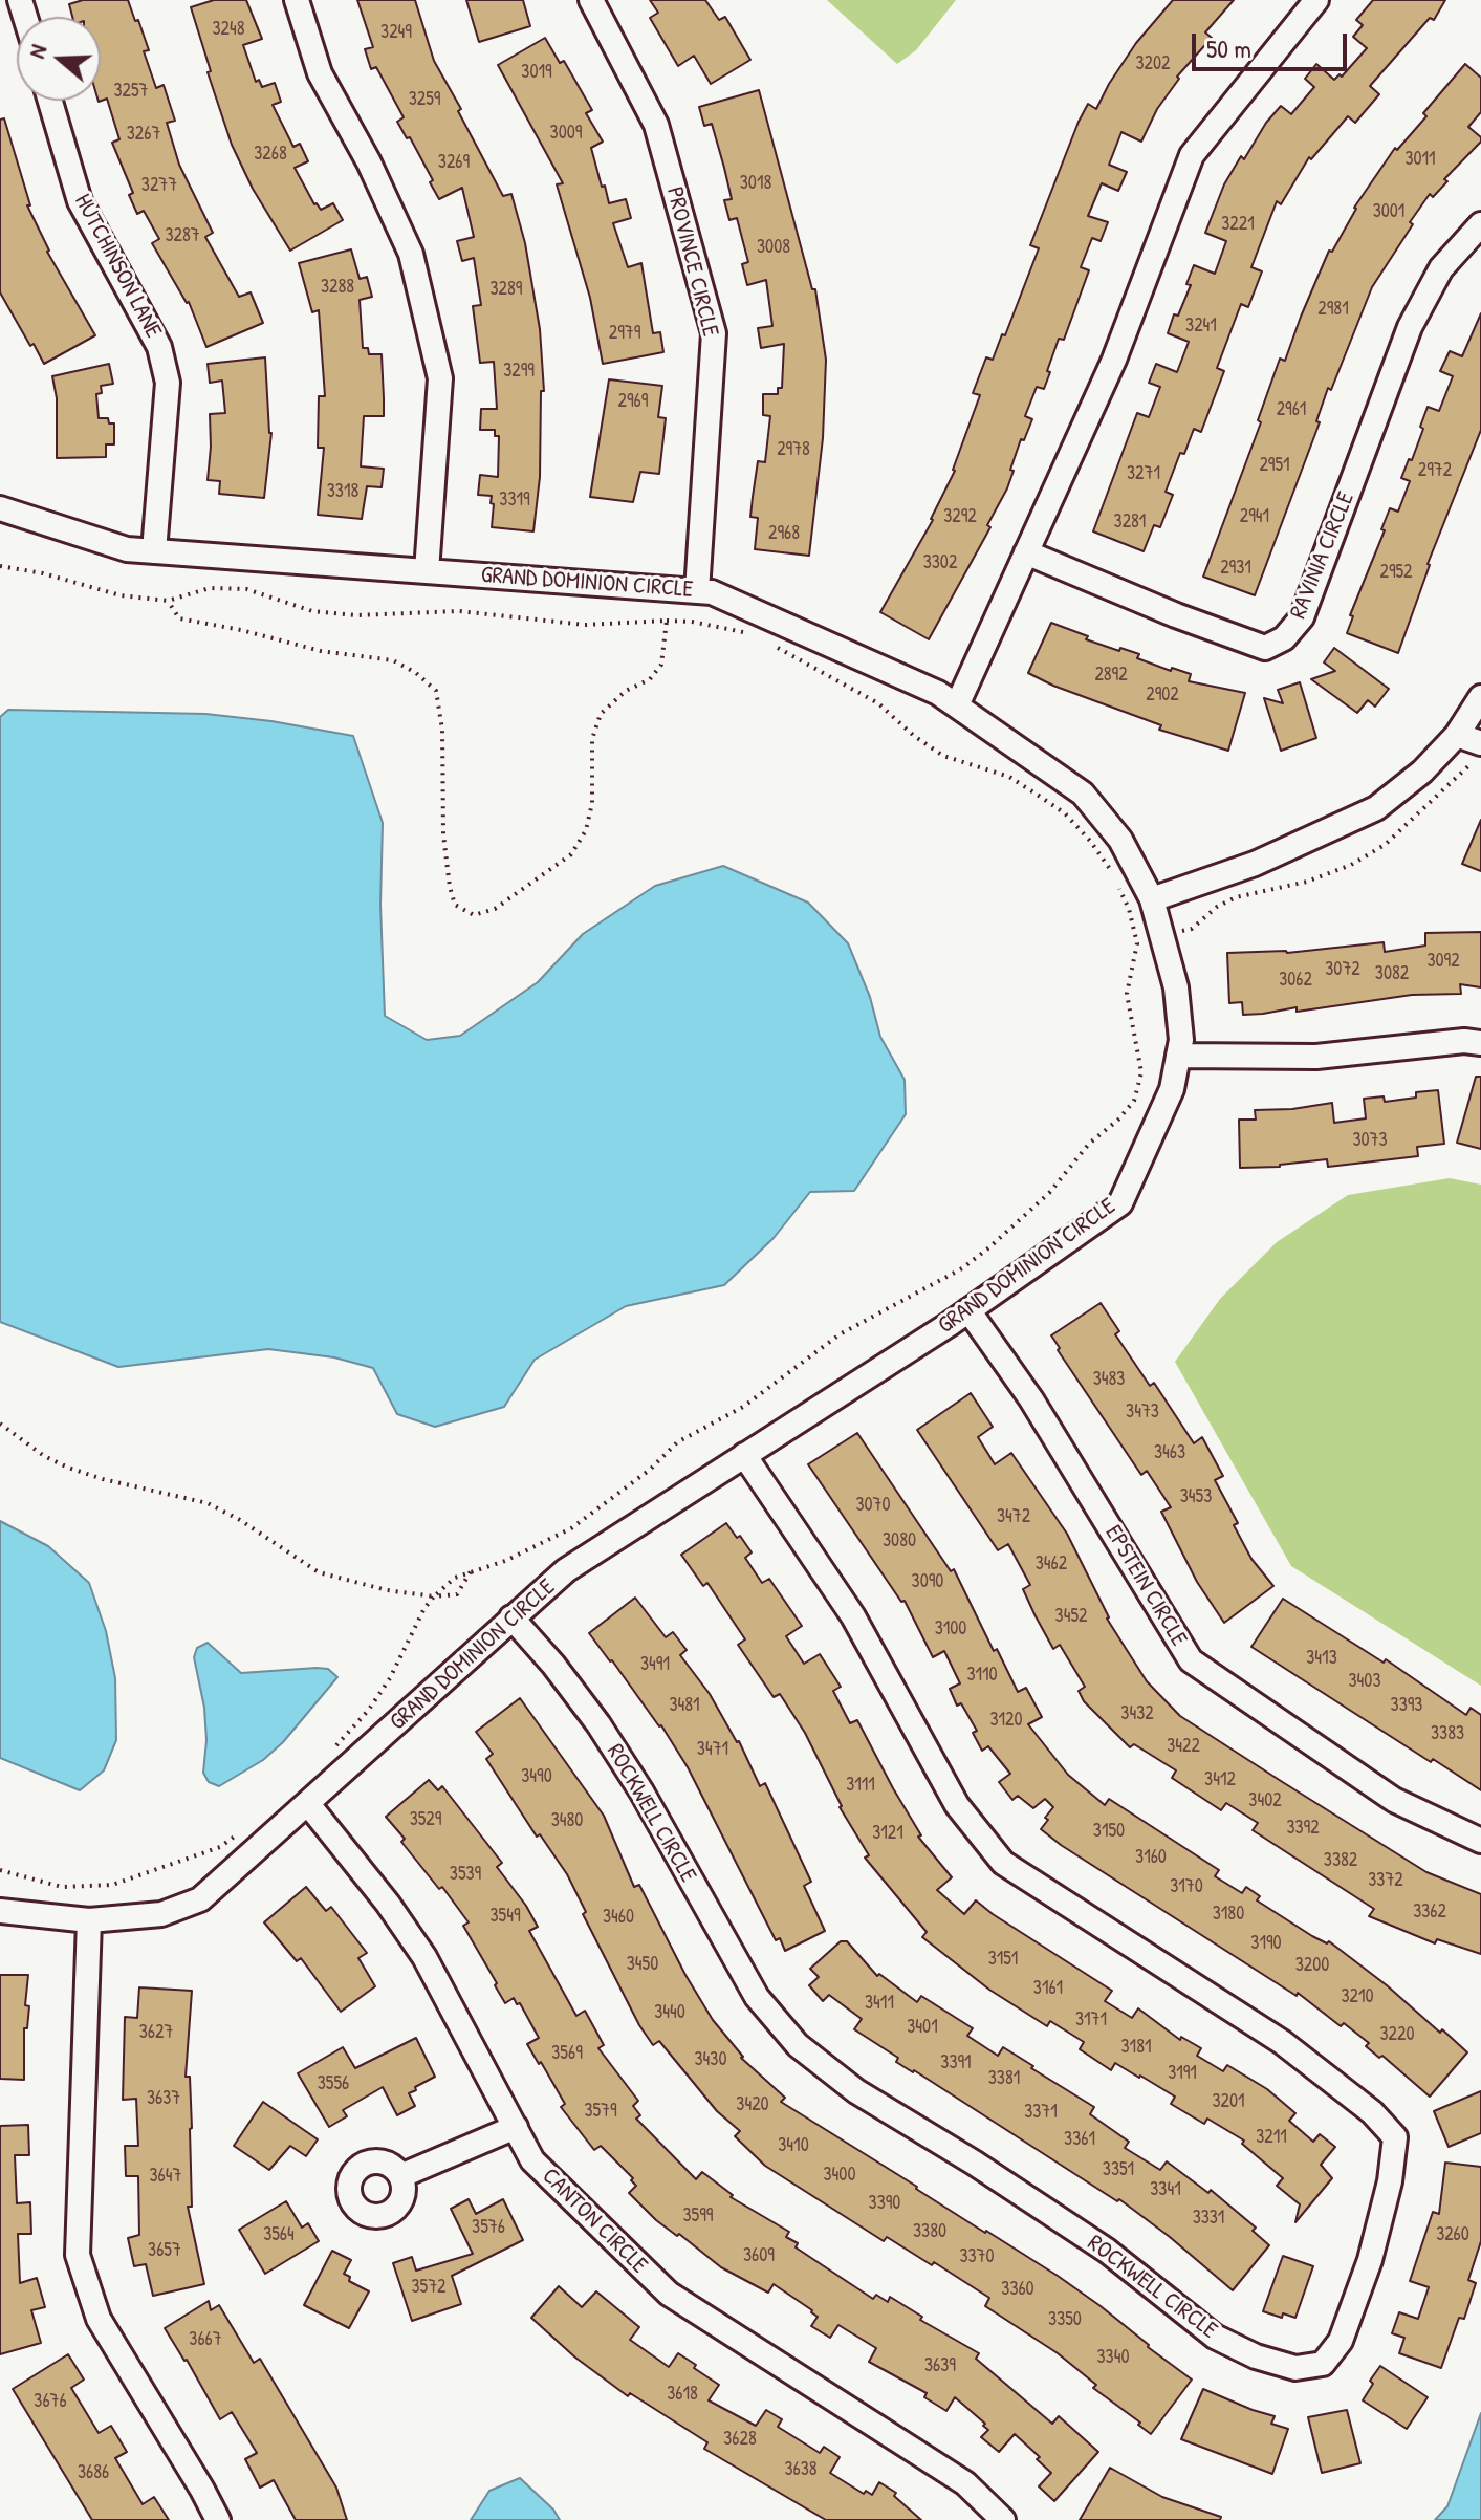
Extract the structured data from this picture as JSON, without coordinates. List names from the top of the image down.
{
  "streets": {
    "street": [
      "PROVINCE CIRCLE",
      "HUTCHINSON LANE",
      "RAVINIA CIRCLE",
      "GRAND DOMINION CIRCLE",
      "EPSTEIN CIRCLE",
      "ROCKWELL CIRCLE",
      "CANTON CIRCLE"
    ]
  },
  "crossings": [
    ["PROVINCE CIRCLE", "GRAND DOMINION CIRCLE"],
    ["HUTCHINSON LANE", "GRAND DOMINION CIRCLE"],
    ["GRAND DOMINION CIRCLE", "EPSTEIN CIRCLE"],
    ["GRAND DOMINION CIRCLE", "ROCKWELL CIRCLE"],
    ["GRAND DOMINION CIRCLE", "CANTON CIRCLE"]
  ],
  "house_numbers": [
    "3248",
    "3249",
    "3202",
    "3019",
    "3257",
    "3259",
    "3009",
    "3267",
    "3268",
    "3011",
    "3269",
    "3018",
    "3277",
    "3001",
    "3221",
    "3287",
    "3008",
    "3288",
    "3289",
    "2981",
    "3241",
    "2979",
    "3299",
    "2969",
    "2961",
    "2978",
    "2951",
    "2972",
    "3271",
    "3318",
    "3319",
    "3292",
    "2941",
    "3281",
    "2968",
    "3302",
    "2931",
    "2952",
    "2892",
    "2902",
    "3092",
    "3072",
    "3082",
    "3062",
    "3073",
    "3483",
    "3473",
    "3463",
    "3453",
    "3070",
    "3472",
    "3080",
    "3462",
    "3090",
    "3452",
    "3100",
    "3413",
    "3491",
    "3110",
    "3403",
    "3481",
    "3393",
    "3432",
    "3120",
    "3383",
    "3422",
    "3471",
    "3490",
    "3412",
    "3111",
    "3402",
    "3529",
    "3480",
    "3392",
    "3150",
    "3121",
    "3160",
    "3382",
    "3539",
    "3372",
    "3170",
    "3362",
    "3180",
    "3549",
    "3460",
    "3190",
    "3151",
    "3450",
    "3200",
    "3161",
    "3210",
    "3411",
    "3440",
    "3171",
    "3401",
    "3627",
    "3220",
    "3181",
    "3569",
    "3430",
    "3391",
    "3191",
    "3381",
    "3556",
    "3637",
    "3201",
    "3420",
    "3579",
    "3371",
    "3211",
    "3361",
    "3410",
    "3351",
    "3400",
    "3647",
    "3341",
    "3390",
    "3599",
    "3331",
    "3576",
    "3380",
    "3564",
    "3260",
    "3657",
    "3609",
    "3370",
    "3572",
    "3360",
    "3350",
    "3667",
    "3340",
    "3639",
    "3618",
    "3676",
    "3628",
    "3638",
    "3686"
  ],
  "scale_bar": "50 m",
  "north": "left"
}
